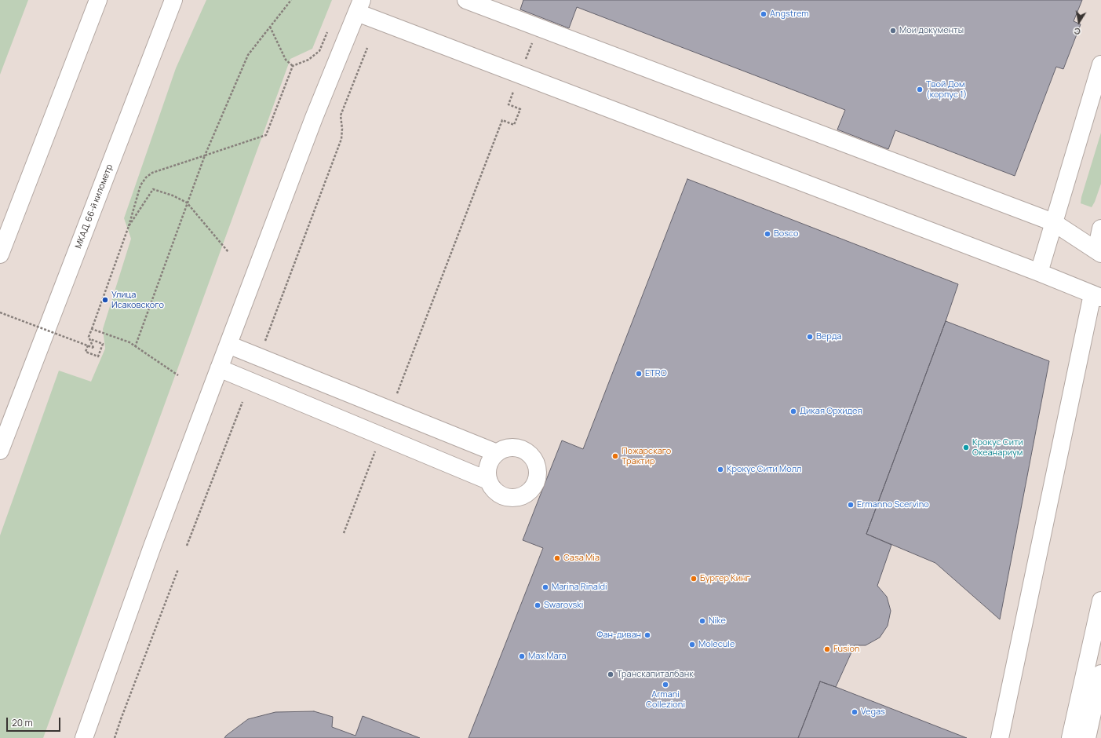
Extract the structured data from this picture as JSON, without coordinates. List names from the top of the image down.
{
  "streets": {
    "main road": ["МКАД, 66-й километр"]
  },
  "places": [
    "Angstrem",
    "Мои документы",
    "Твой Дом (корпус 1)",
    "Bosco",
    "Улица Исаковского",
    "Верда",
    "ETRO",
    "Дикая Орхидея",
    "Крокус Сити Океанариум",
    "Пожарскаго Трактир",
    "Крокус Сити Молл",
    "Ermanno Scervino",
    "Casa Mia",
    "Бургер Кинг",
    "Marina Rinaldi",
    "Swarovski",
    "Nike",
    "Фан-диван",
    "Molecule",
    "Fusion",
    "Max Mara",
    "Транскапиталбанк",
    "Armani Collezioni",
    "Vegas"
  ],
  "scale_bar": "20 m",
  "north": "bottom"
}
